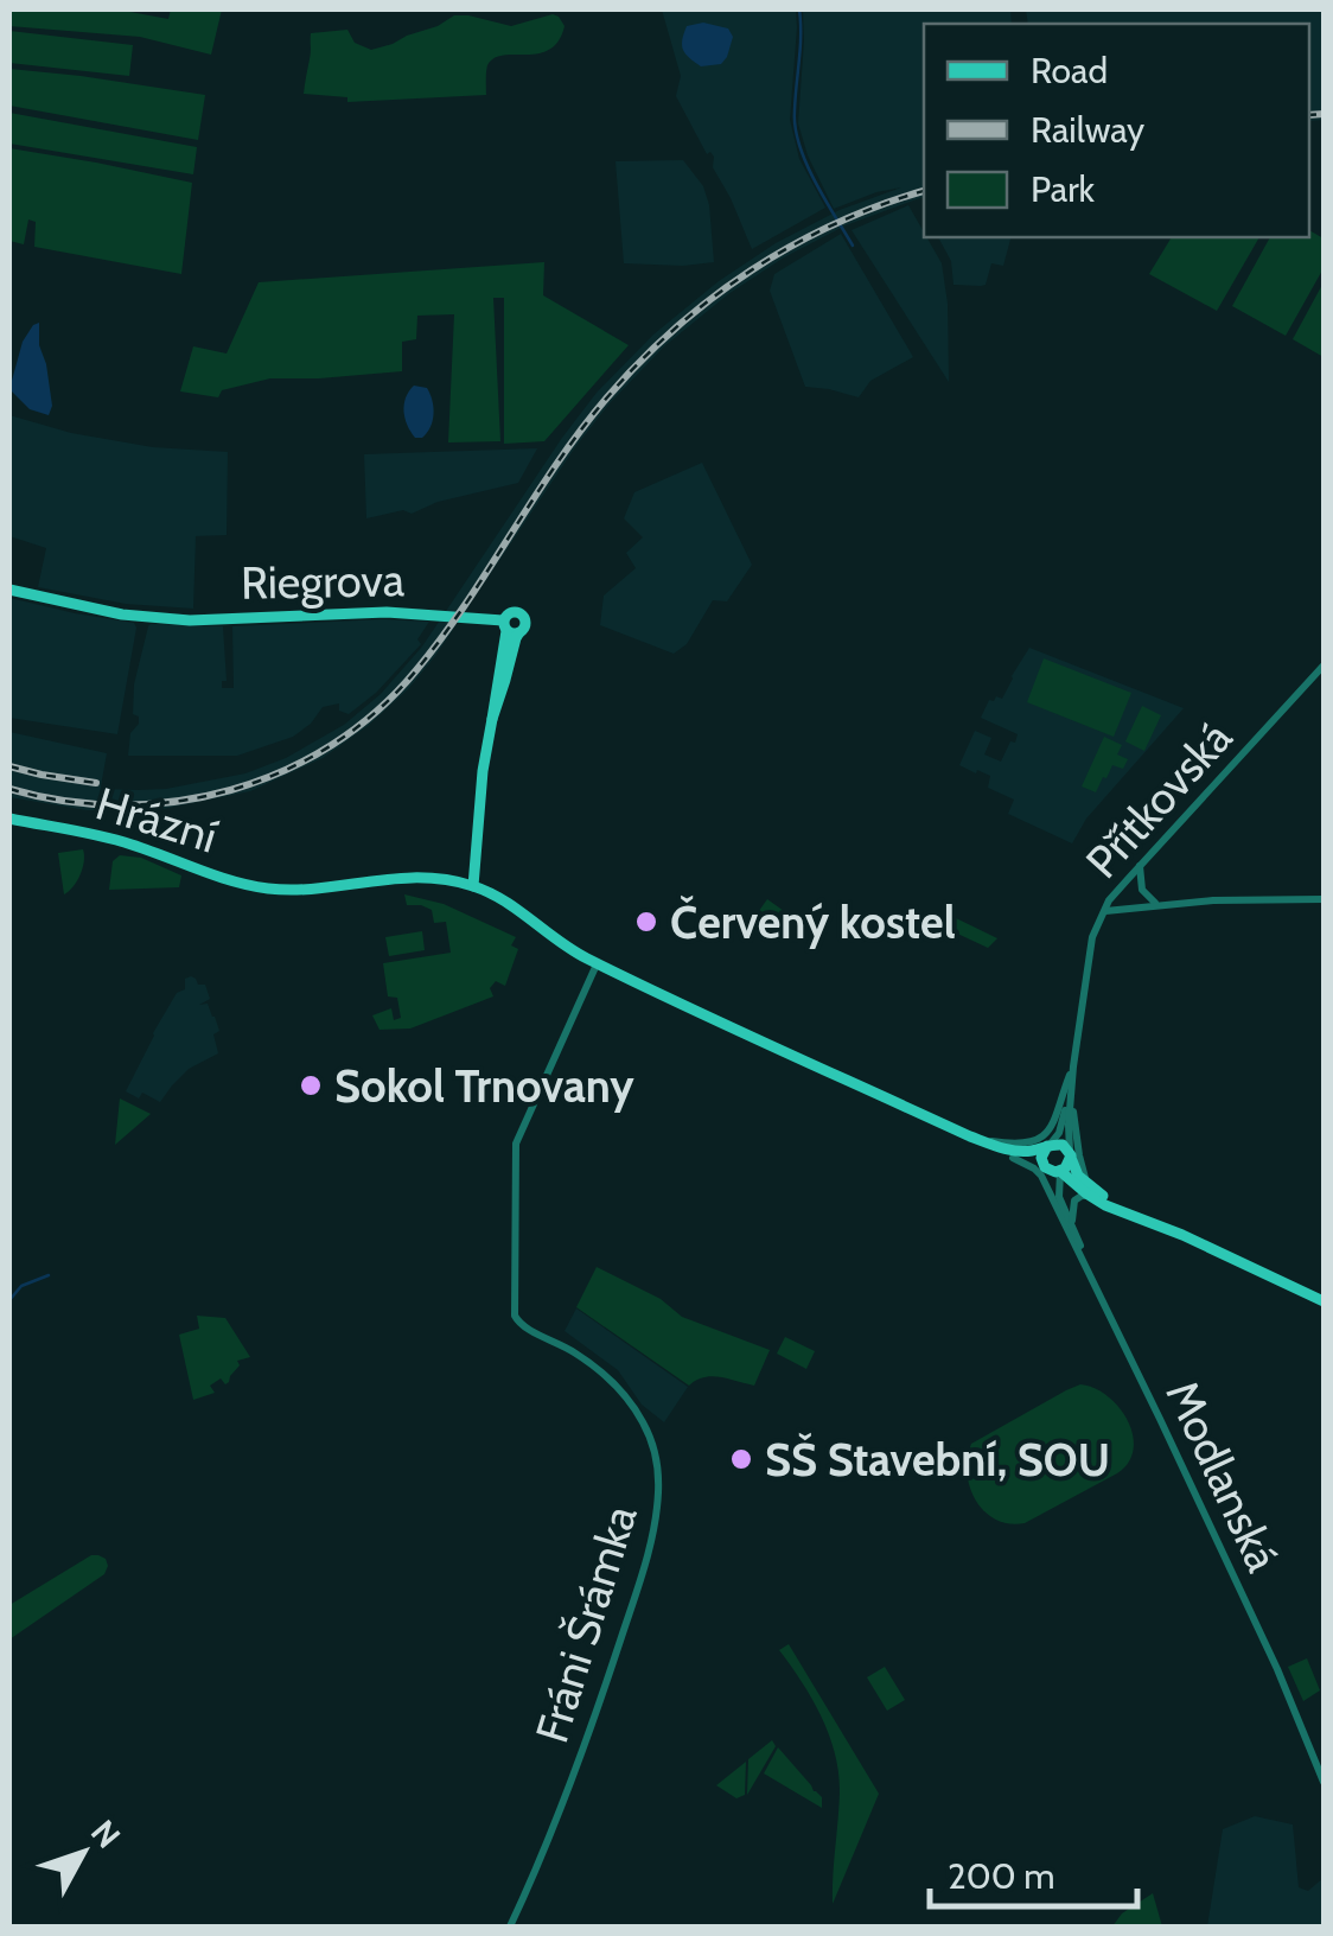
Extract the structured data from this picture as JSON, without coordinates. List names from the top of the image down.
{
  "streets": {
    "main road": ["Riegrova", "Hrázní"],
    "street": ["Přítkovská", "Modlanská", "Fráni Šrámka"]
  },
  "places": ["Červený kostel", "Sokol Trnovany", "SŠ Stavební, SOU"],
  "legend": ["Road", "Railway", "Park"],
  "scale_bar": "200 m",
  "north": "top right"
}
